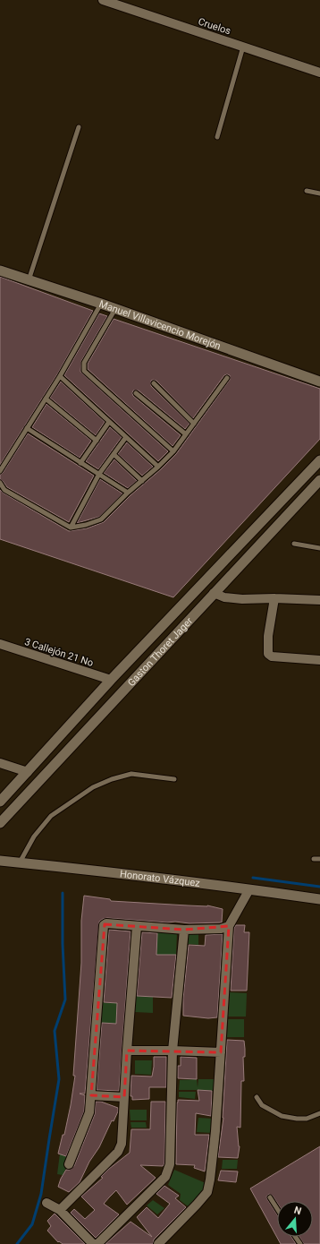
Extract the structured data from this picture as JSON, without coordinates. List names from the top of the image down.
{
  "streets": {
    "street": [
      "Cruelos",
      "Manuel Villavicencio Morejón",
      "Gaston Thoret Jager",
      "3 Callejón 21 No",
      "Honorato Vázquez"
    ]
  },
  "crossings": [
    ["Gaston Thoret Jager", "3 Callejón 21 No"]
  ],
  "north": "top"
}
